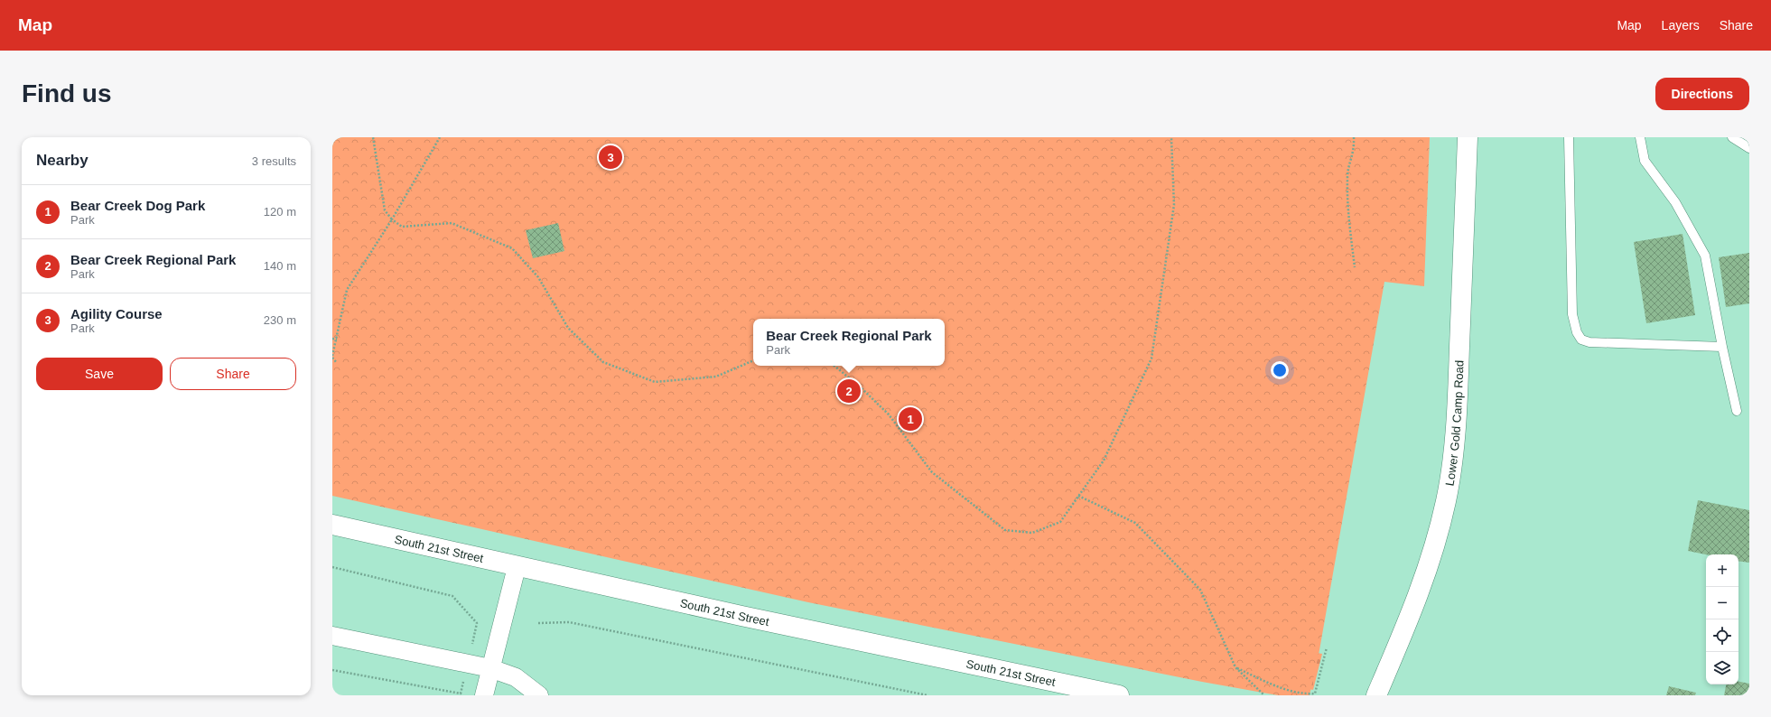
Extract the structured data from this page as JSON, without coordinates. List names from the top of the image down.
{
  "streets": {
    "main road": ["Lower Gold Camp Road", "South 21st Street"]
  },
  "page": {
    "header": "Map",
    "nav": ["Map", "Layers", "Share"],
    "buttons": [
      "Directions",
      ["Save", "Share"]
    ],
    "title": "Find us",
    "heading": ["Nearby", "3 results"],
    "pins": ["3", "2", "1"],
    "list": [
      {
        "mark": "1",
        "name": "Bear Creek Dog Park",
        "note": "Park",
        "value": "120 m"
      },
      {
        "mark": "2",
        "name": "Bear Creek Regional Park",
        "note": "Park",
        "value": "140 m"
      },
      {
        "mark": "3",
        "name": "Agility Course",
        "note": "Park",
        "value": "230 m"
      }
    ],
    "popup": ["Bear Creek Regional Park", "Park"],
    "map_buttons": ["+", "−"]
  }
}
